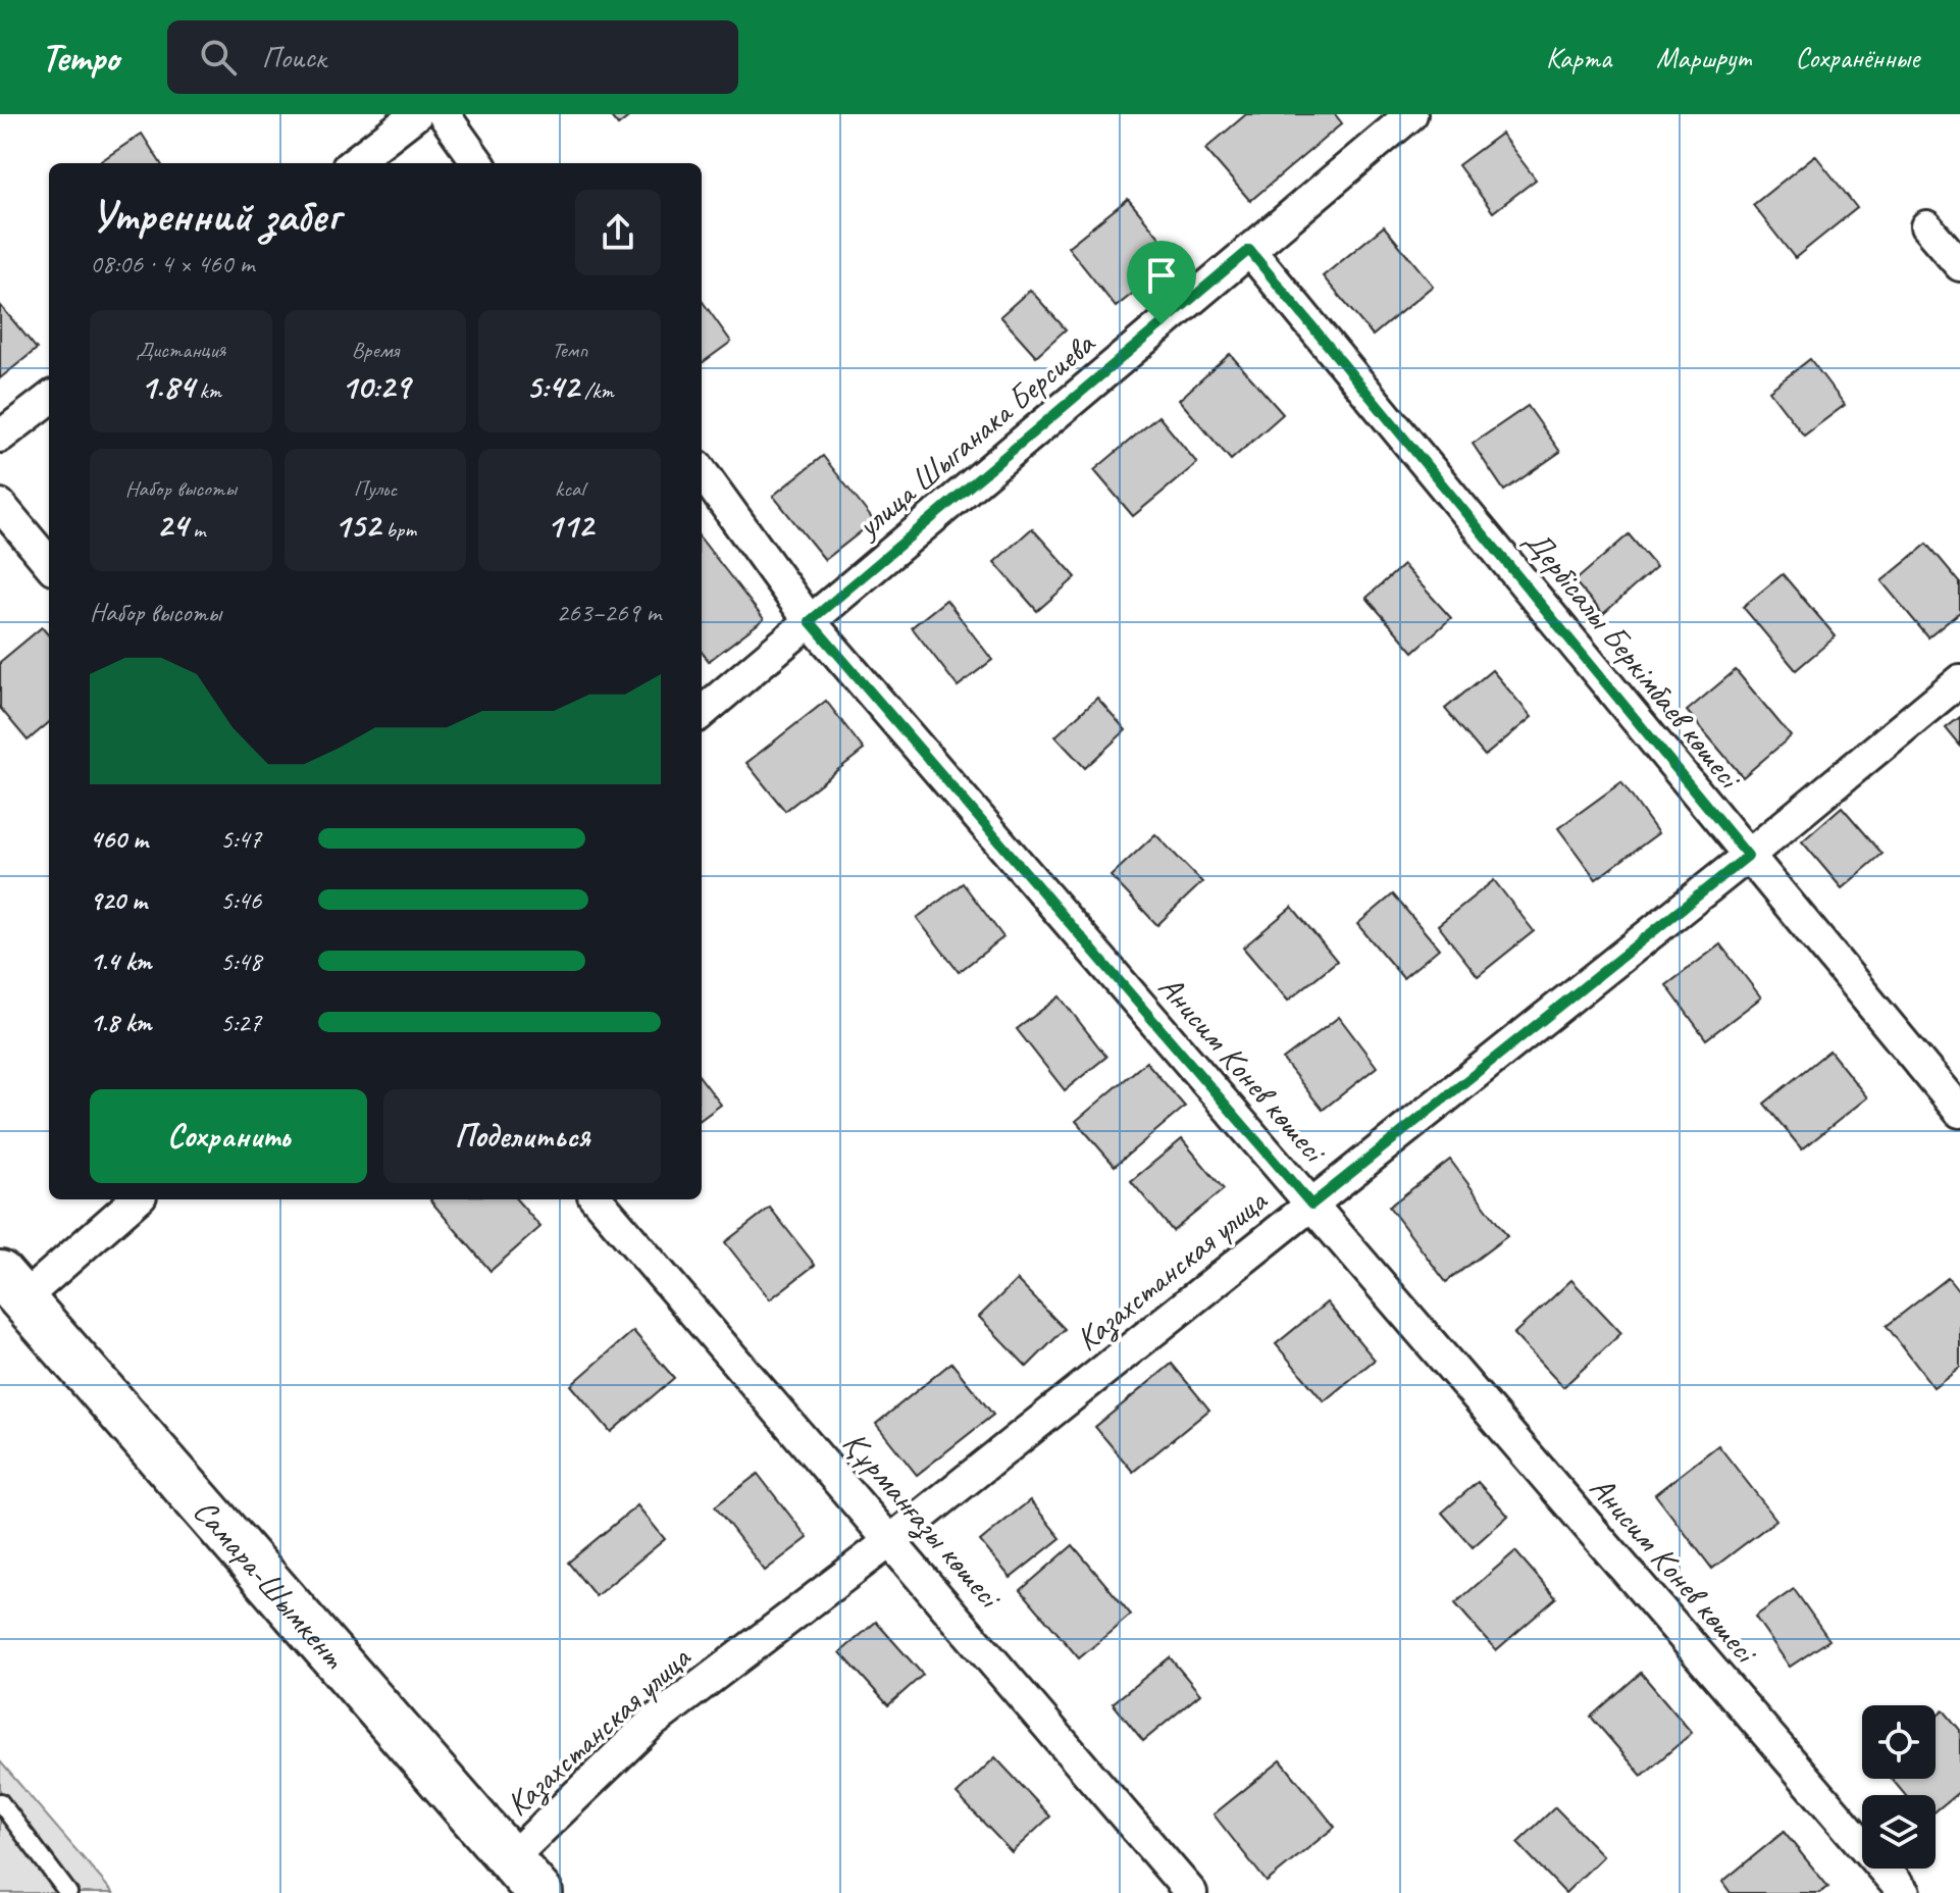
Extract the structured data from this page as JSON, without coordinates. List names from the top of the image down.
{
  "streets": {
    "highway": ["Самара-Шымкент"],
    "street": [
      "улица Шыганака Берсиева",
      "Дербісалы Беркімбаев көшесі",
      "Анисим Конев көшесі",
      "Казахстанская улица",
      "Құрманғазы көшесі"
    ]
  },
  "crossings": [
    ["улица Шыганака Берсиева", "Дербісалы Беркімбаев көшесі"],
    ["улица Шыганака Берсиева", "Анисим Конев көшесі"],
    ["Дербісалы Беркімбаев көшесі", "Казахстанская улица"],
    ["Анисим Конев көшесі", "Казахстанская улица"],
    ["Казахстанская улица", "Құрманғазы көшесі"],
    ["Казахстанская улица", "Самара-Шымкент"]
  ],
  "page": {
    "header": "Tempo",
    "search": "Поиск",
    "nav": ["Карта", "Маршрут", "Сохранённые"],
    "heading": ["Утренний забег", "08:06 · 4 × 460 m"],
    "stats": [
      ["Дистанция", "1.84 km"],
      ["Время", "10:29"],
      ["Темп", "5:42 /km"],
      ["Набор высоты", "24 m"],
      ["Пульс", "152 bpm"],
      ["kcal", "112"]
    ],
    "chart": ["Набор высоты", "263–269 m"],
    "list": [
      {
        "name": "460 m",
        "note": "5:47"
      },
      {
        "name": "920 m",
        "note": "5:46"
      },
      {
        "name": "1.4 km",
        "note": "5:48"
      },
      {
        "name": "1.8 km",
        "note": "5:27"
      }
    ],
    "buttons": ["Сохранить", "Поделиться"]
  }
}
